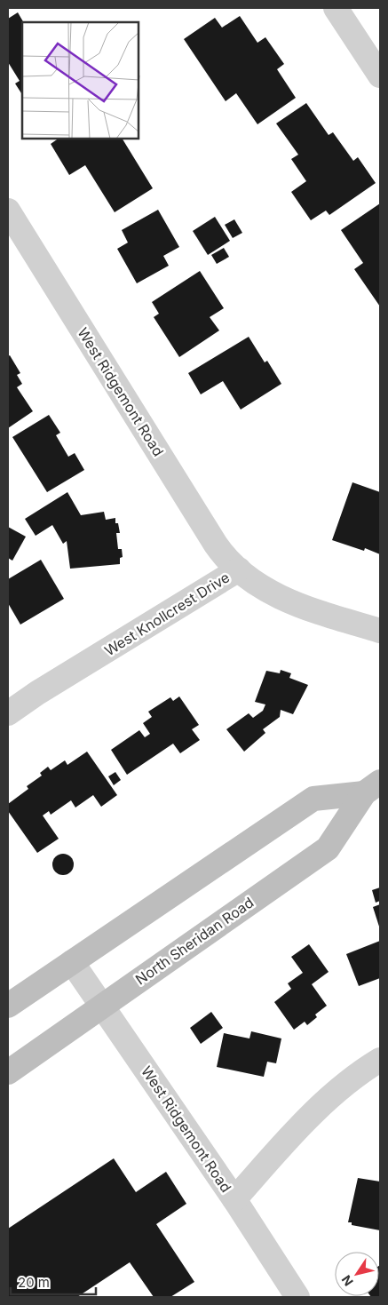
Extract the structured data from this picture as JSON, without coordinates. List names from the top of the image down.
{
  "streets": {
    "main road": ["North Sheridan Road"],
    "street": ["West Ridgemont Road", "West Knollcrest Drive"]
  },
  "crossings": [
    ["West Ridgemont Road", "West Knollcrest Drive"],
    ["West Ridgemont Road", "North Sheridan Road"]
  ],
  "scale_bar": "20 m",
  "north": "bottom left"
}
